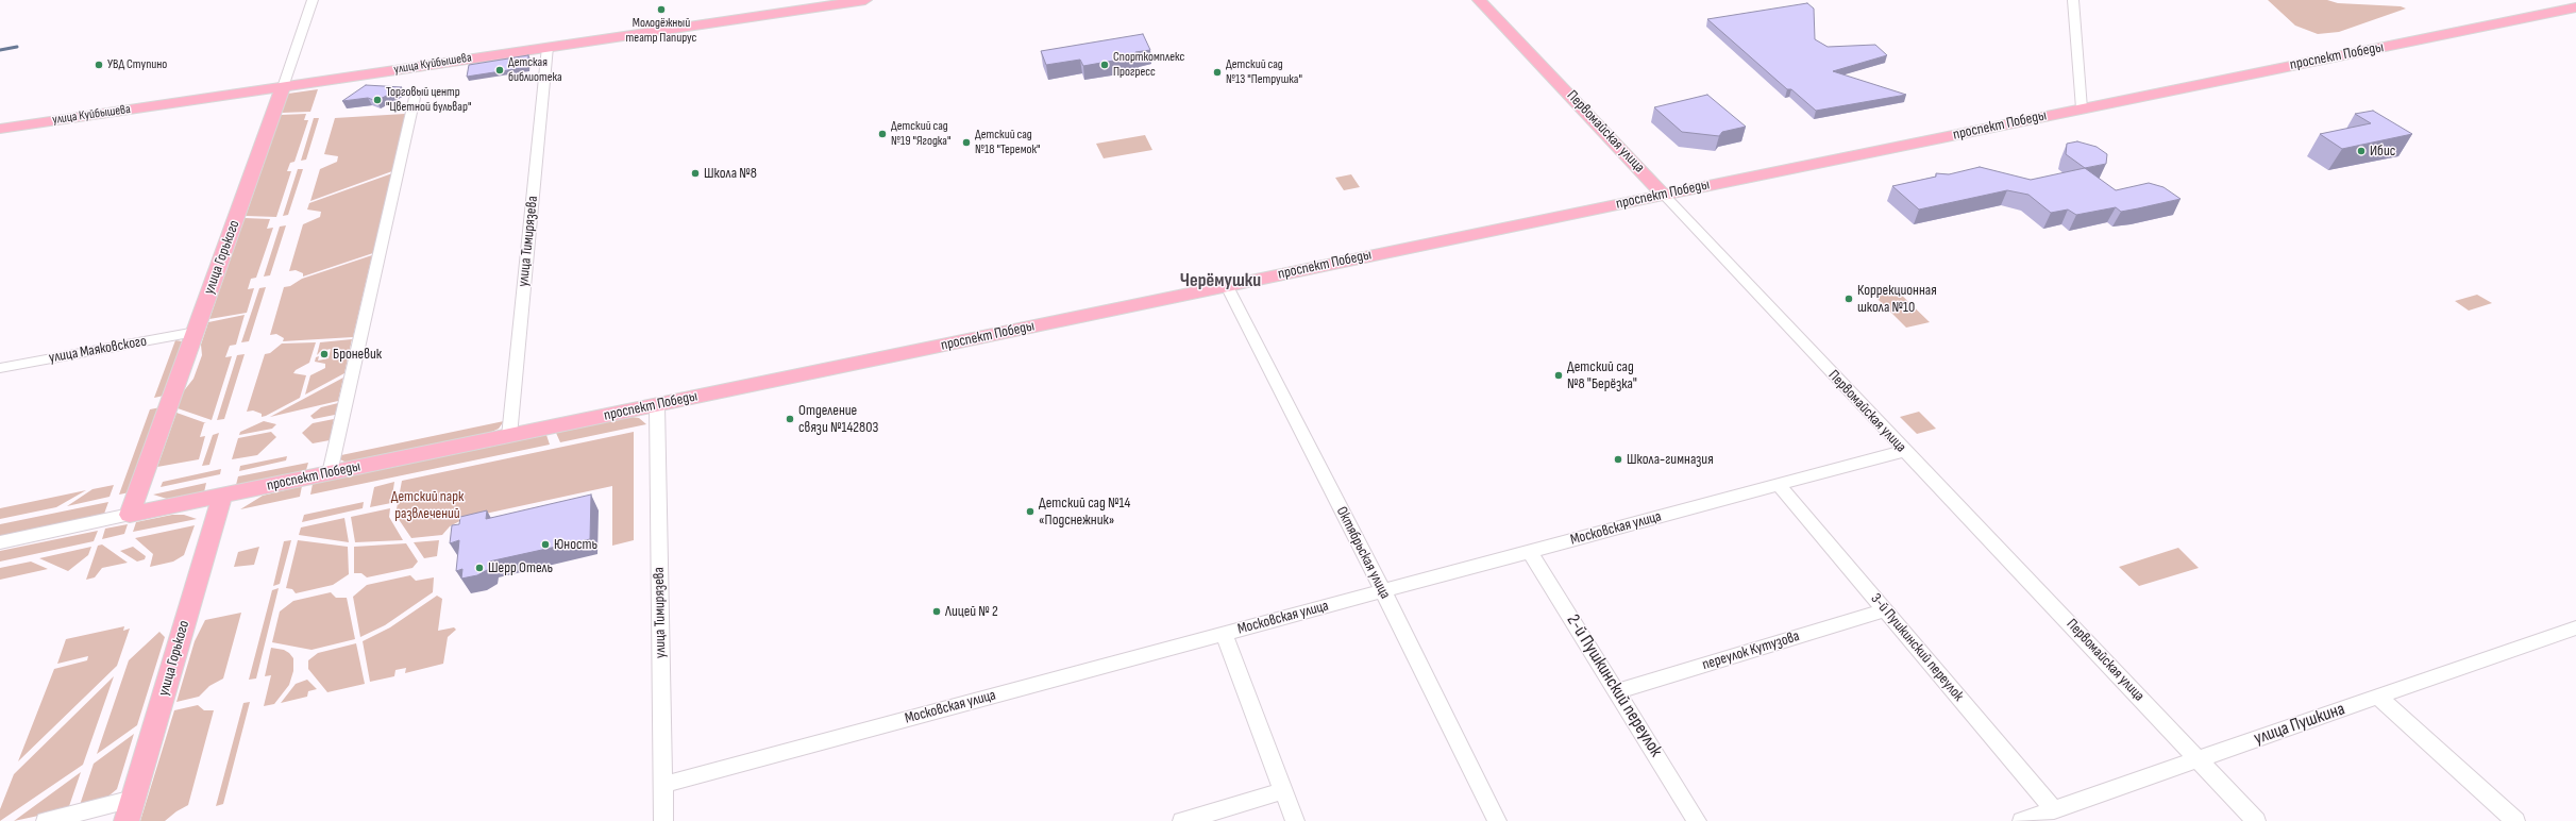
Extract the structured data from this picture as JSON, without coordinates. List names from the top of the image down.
{
  "streets": {
    "main road": [
      "проспект Победы",
      "улица Куйбышева",
      "Первомайская улица",
      "улица Горького"
    ],
    "street": [
      "улица Тимирязева",
      "улица Маяковского",
      "Московская улица",
      "Октябрьская улица",
      "3-й Пушкинский переулок",
      "переулок Кутузова",
      "2-й Пушкинский переулок",
      "улица Пушкина"
    ]
  },
  "crossings": [
    ["проспект Победы", "Первомайская улица"],
    ["проспект Победы", "улица Тимирязева"],
    ["проспект Победы", "улица Горького"],
    ["проспект Победы", "Октябрьская улица"],
    ["улица Куйбышева", "улица Тимирязева"],
    ["улица Куйбышева", "улица Горького"],
    ["Первомайская улица", "Московская улица"],
    ["Первомайская улица", "улица Пушкина"],
    ["улица Тимирязева", "Московская улица"],
    ["улица Горького", "улица Маяковского"],
    ["Московская улица", "Октябрьская улица"],
    ["Московская улица", "3-й Пушкинский переулок"],
    ["Московская улица", "2-й Пушкинский переулок"],
    ["3-й Пушкинский переулок", "переулок Кутузова"],
    ["3-й Пушкинский переулок", "улица Пушкина"],
    ["переулок Кутузова", "2-й Пушкинский переулок"]
  ],
  "districts": ["Черёмушки"],
  "parks": ["Детский парк развлечений"],
  "places": [
    "Молодёжный театр Папирус",
    "УВД Ступино",
    "Спорткомплекс Прогресс",
    "Детская библиотека",
    "Детский сад №13 \"Петрушка\"",
    "Торговый центр \"Цветной бульвар\"",
    "Детский сад №19 \"Ягодка\"",
    "Детский сад №18 \"Теремок\"",
    "Ибис",
    "Школа №8",
    "Коррекционная школа №10",
    "Броневик",
    "Детский сад №8 \"Берёзка\"",
    "Отделение связи №142803",
    "Школа-гимназия",
    "Детский сад №14 «Подснежник»",
    "Юность",
    "Шерр Отель",
    "Лицей № 2"
  ]
}
